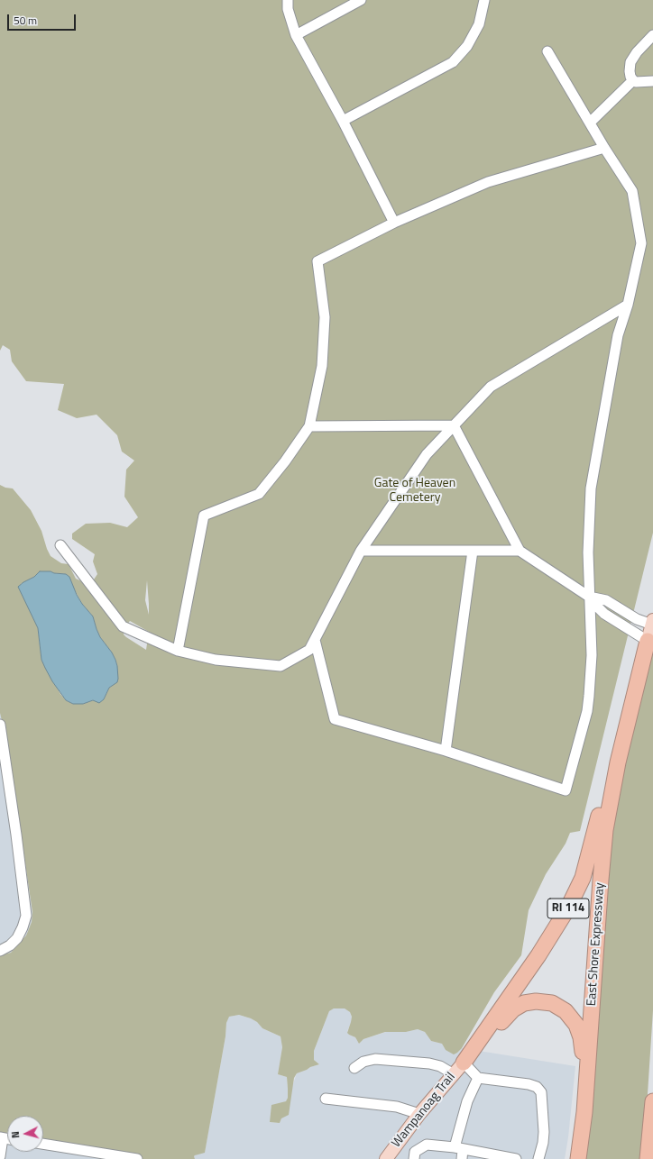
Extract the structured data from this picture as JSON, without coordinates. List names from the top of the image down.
{
  "streets": {
    "highway": ["RI 114", "East Shore Expressway"],
    "main road": ["Wampanoag Trail"]
  },
  "crossings": [
    ["RI 114", "East Shore Expressway"],
    ["RI 114", "Wampanoag Trail"]
  ],
  "parks": ["Gate of Heaven Cemetery"],
  "scale_bar": "50 m",
  "north": "left"
}
